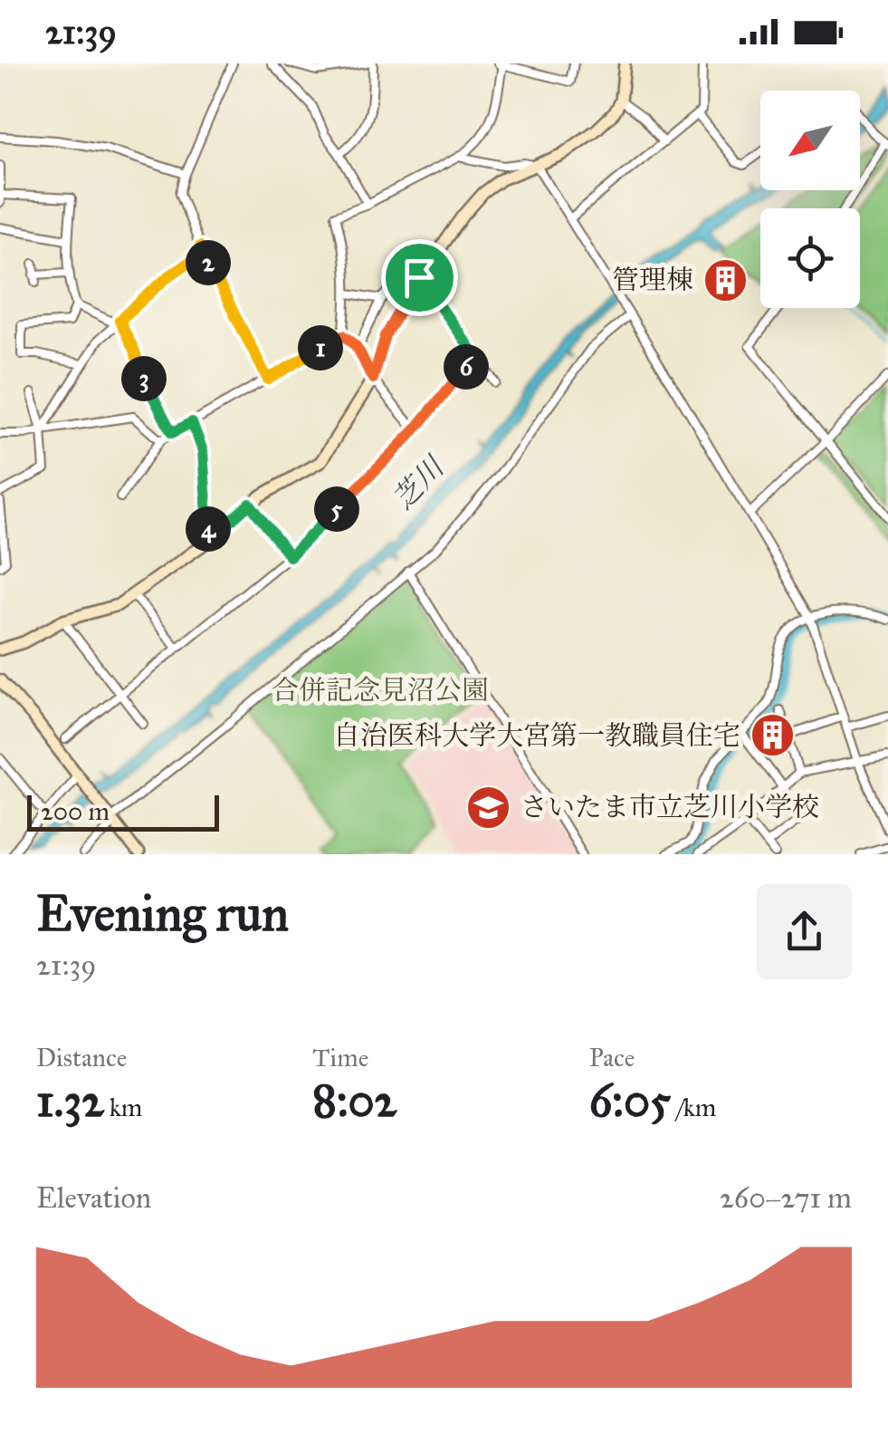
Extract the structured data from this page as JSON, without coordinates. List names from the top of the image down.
{
  "water": ["芝川"],
  "parks": ["合併記念見沼公園"],
  "places": {
    "building": ["管理棟", "自治医科大学大宮第一教職員住宅"],
    "school or university": ["さいたま市立芝川小学校"]
  },
  "scale_bar": "200 m",
  "north": "bottom left",
  "page": {
    "status": "21:39",
    "pins": [
      "2",
      "1",
      "6",
      "3",
      "5",
      "4"
    ],
    "scale": "200 m",
    "heading": ["Evening run", "21:39"],
    "stats": [
      ["Distance", "1.32 km"],
      ["Time", "8:02"],
      ["Pace", "6:05 /km"]
    ],
    "chart": ["Elevation", "260–271 m"]
  }
}
